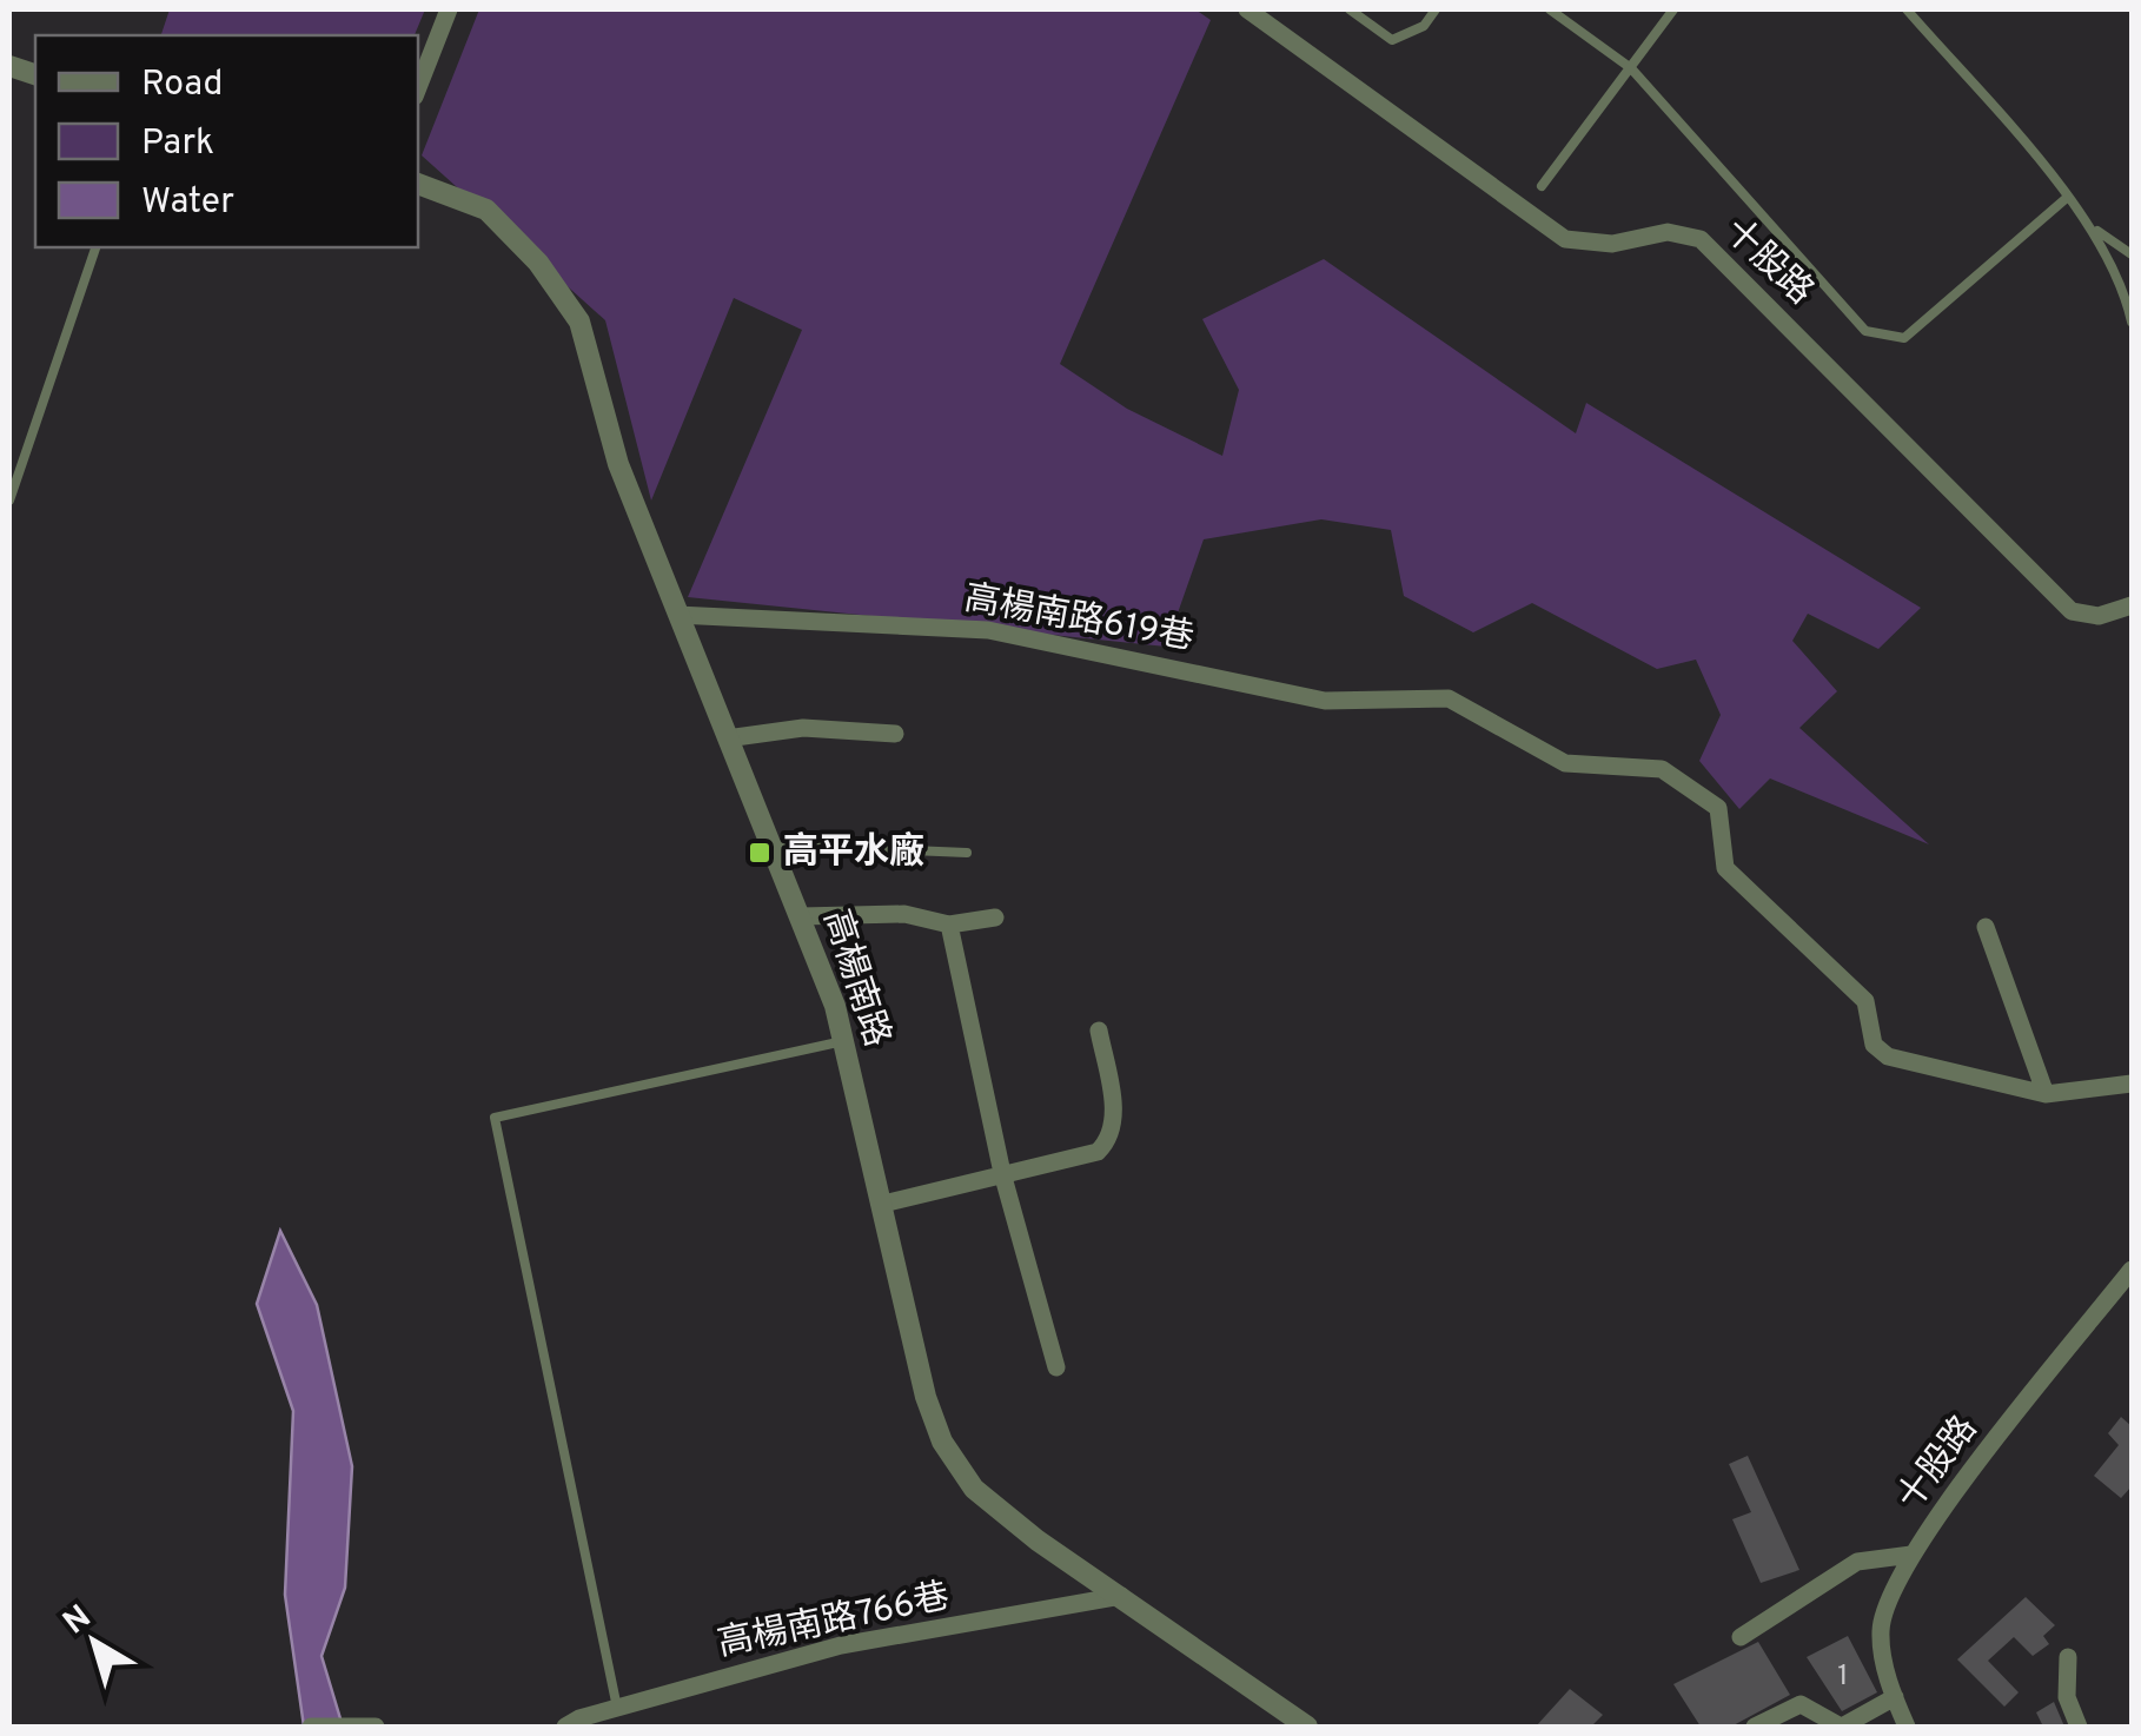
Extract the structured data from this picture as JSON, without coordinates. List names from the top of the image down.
{
  "streets": {
    "street": [
      "十股路",
      "高楊南路619巷",
      "高楊南路",
      "高楊南路766巷"
    ]
  },
  "crossings": [
    ["高楊南路619巷", "高楊南路"],
    ["高楊南路", "高楊南路766巷"]
  ],
  "places": {
    "transit": ["高平水廠"]
  },
  "house_numbers": ["1"],
  "legend": ["Road", "Park", "Water"],
  "north": "top left"
}
